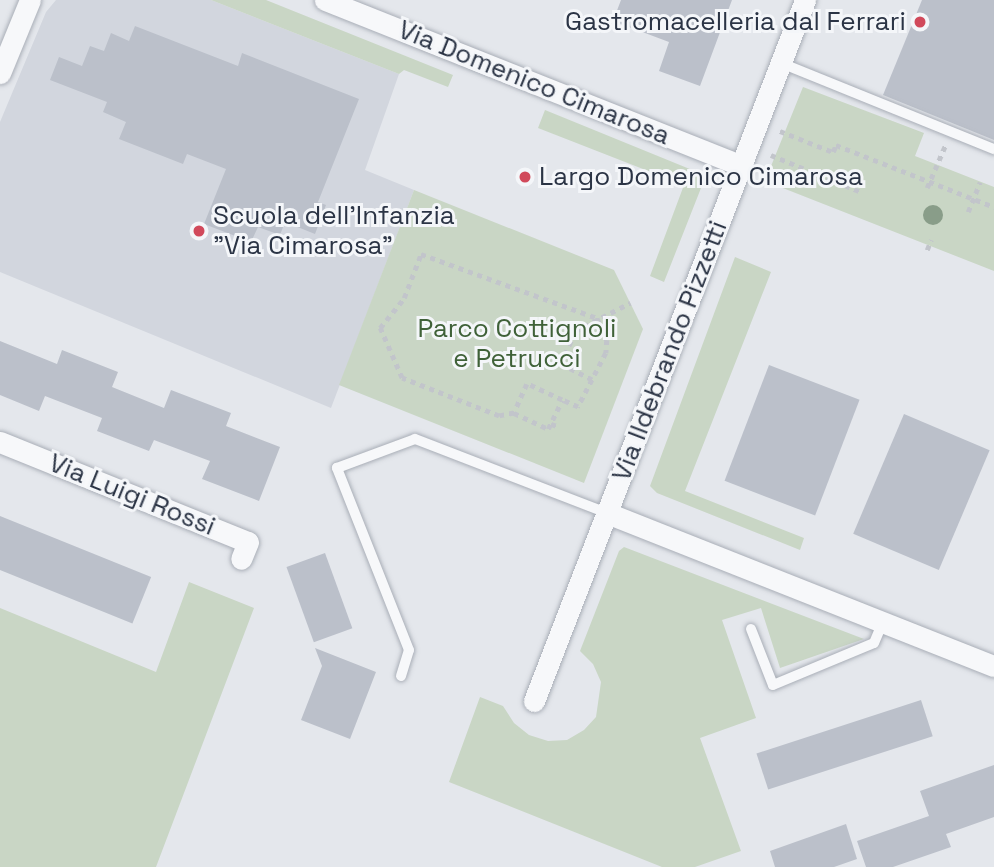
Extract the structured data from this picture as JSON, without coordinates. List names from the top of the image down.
{
  "streets": {
    "street": ["Via Domenico Cimarosa", "Via Ildebrando Pizzetti", "Via Luigi Rossi"]
  },
  "crossings": [
    ["Via Domenico Cimarosa", "Via Ildebrando Pizzetti"]
  ],
  "parks": ["Parco Cottignoli e Petrucci"],
  "places": ["Gastromacelleria dal Ferrari", "Largo Domenico Cimarosa", "Scuola dell'Infanzia \"Via Cimarosa\""]
}
